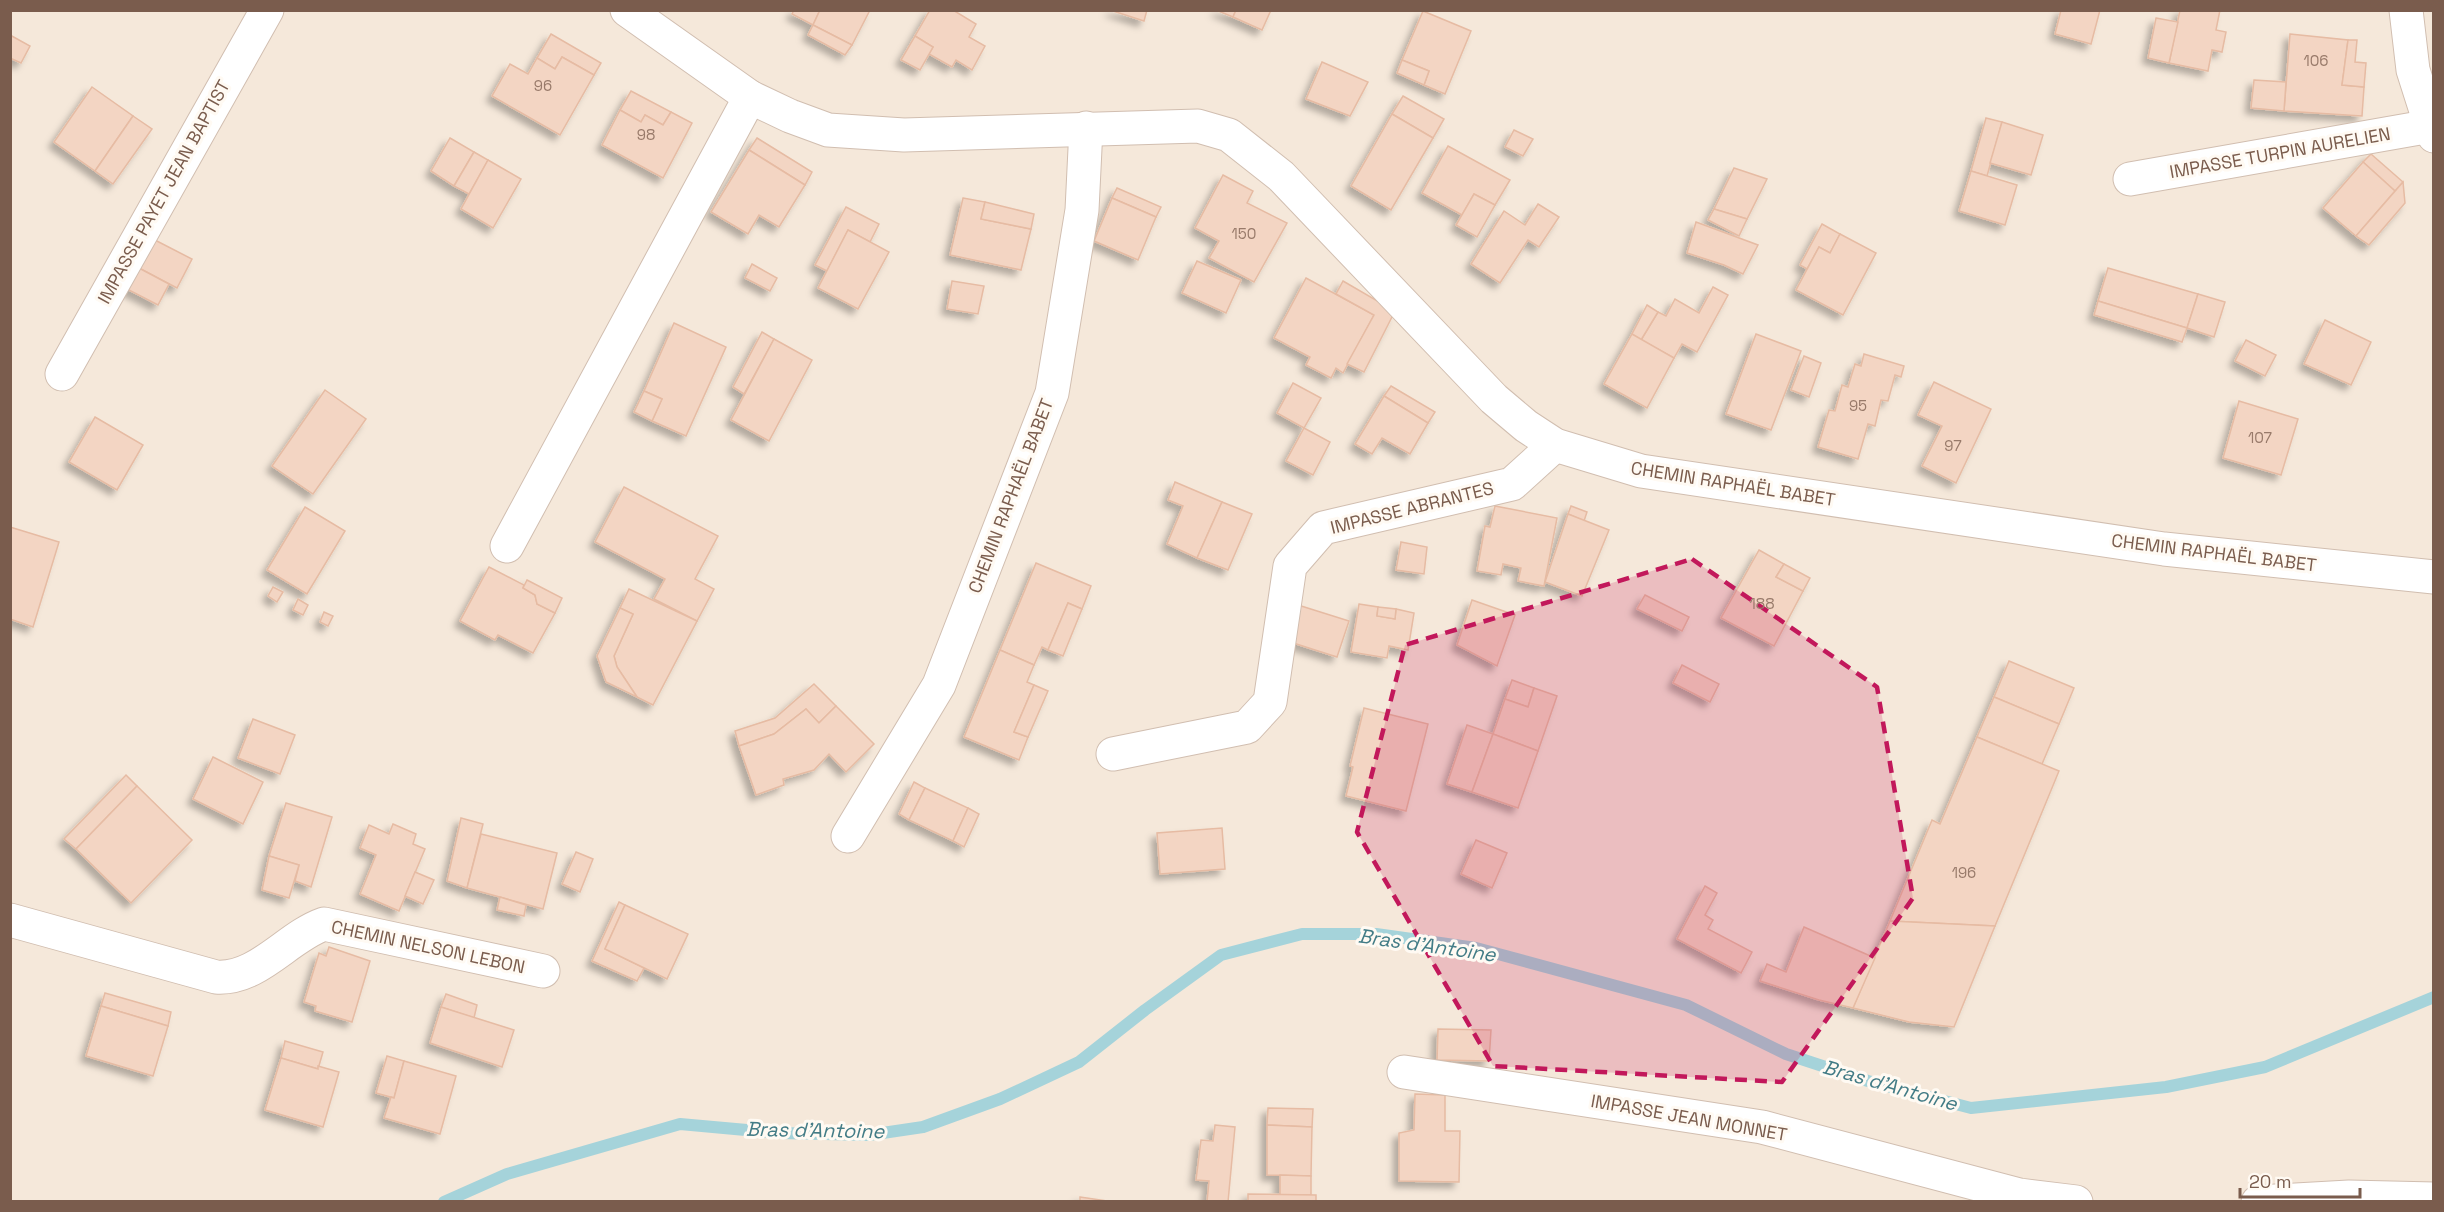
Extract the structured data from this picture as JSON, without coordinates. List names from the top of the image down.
{
  "streets": {
    "street": [
      "IMPASSE TURPIN AURELIEN",
      "IMPASSE PAYET JEAN BAPTIST",
      "CHEMIN RAPHAËL BABET",
      "IMPASSE ABRANTES",
      "CHEMIN NELSON LEBON",
      "IMPASSE JEAN MONNET"
    ]
  },
  "crossings": [
    ["CHEMIN RAPHAËL BABET", "IMPASSE ABRANTES"]
  ],
  "water": ["Bras d'Antoine"],
  "house_numbers": [
    "106",
    "96",
    "98",
    "150",
    "95",
    "107",
    "97",
    "188",
    "196"
  ],
  "scale_bar": "20 m"
}
